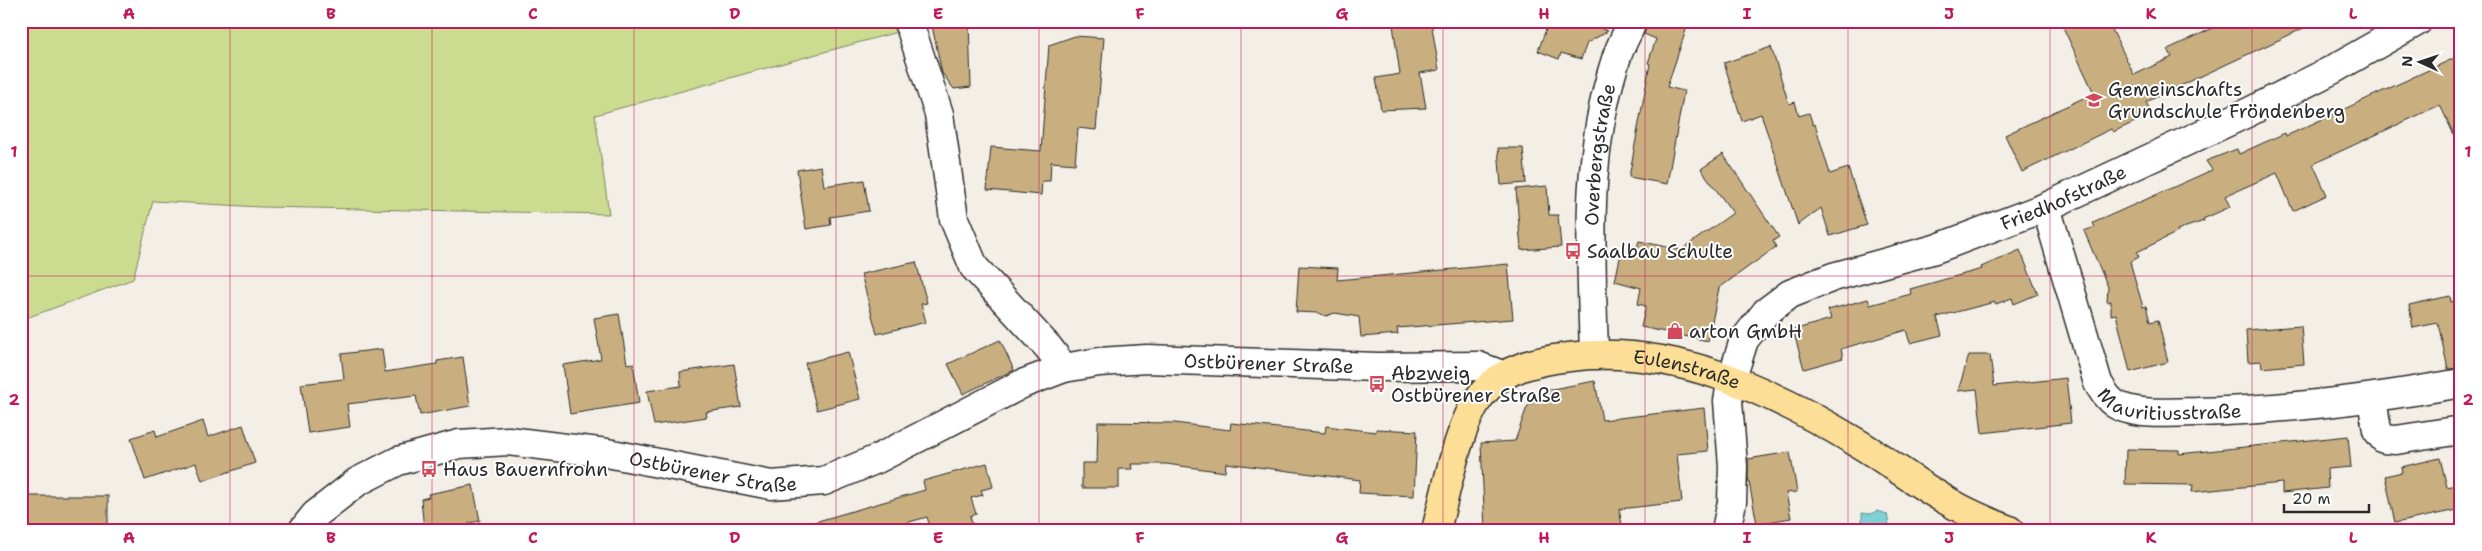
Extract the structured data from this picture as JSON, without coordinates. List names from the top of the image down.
{
  "streets": {
    "main road": ["Eulenstraße"],
    "street": [
      "Overbergstraße",
      "Friedhofstraße",
      "Ostbürener Straße",
      "Mauritiusstraße"
    ]
  },
  "crossings": [
    ["Overbergstraße", "Eulenstraße"],
    ["Friedhofstraße", "Eulenstraße"],
    ["Friedhofstraße", "Mauritiusstraße"],
    ["Ostbürener Straße", "Eulenstraße"]
  ],
  "places": {
    "school or university": ["Gemeinschafts Grundschule Fröndenberg"],
    "bus stop": ["Saalbau Schulte", "Abzweig Ostbürener Straße", "Haus Bauernfrohn"],
    "shop": ["arton GmbH"]
  },
  "scale_bar": "20 m",
  "north": "left",
  "grid": {
    "columns": [
      "A",
      "B",
      "C",
      "D",
      "E",
      "F",
      "G",
      "H",
      "I",
      "J",
      "K",
      "L"
    ],
    "rows": ["1", "2"]
  }
}
